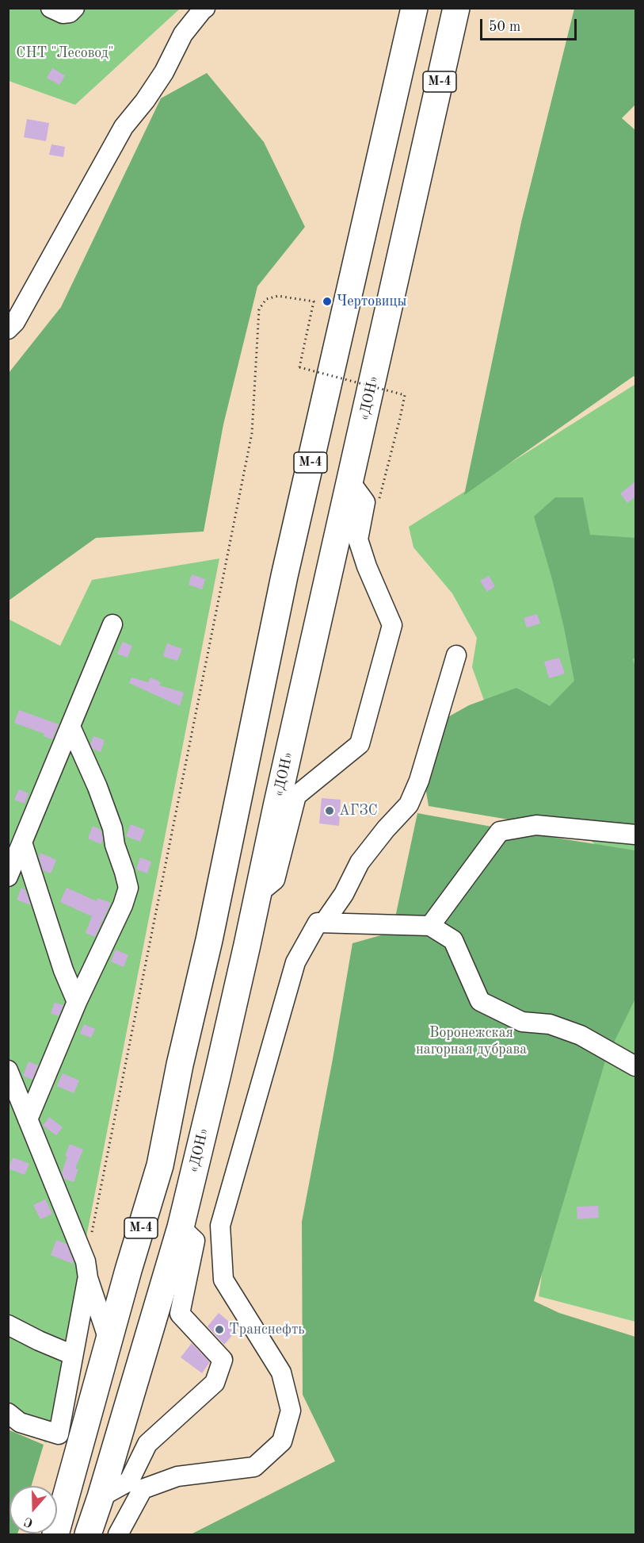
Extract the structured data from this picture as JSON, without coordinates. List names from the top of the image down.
{
  "streets": {
    "highway": ["М-4", "«ДОН»"]
  },
  "parks": ["СНТ \"Лесовод\"", "Воронежская нагорная дубрава"],
  "places": ["Чертовицы", "АГЗС", "Транснефть"],
  "scale_bar": "50 m",
  "north": "bottom"
}
